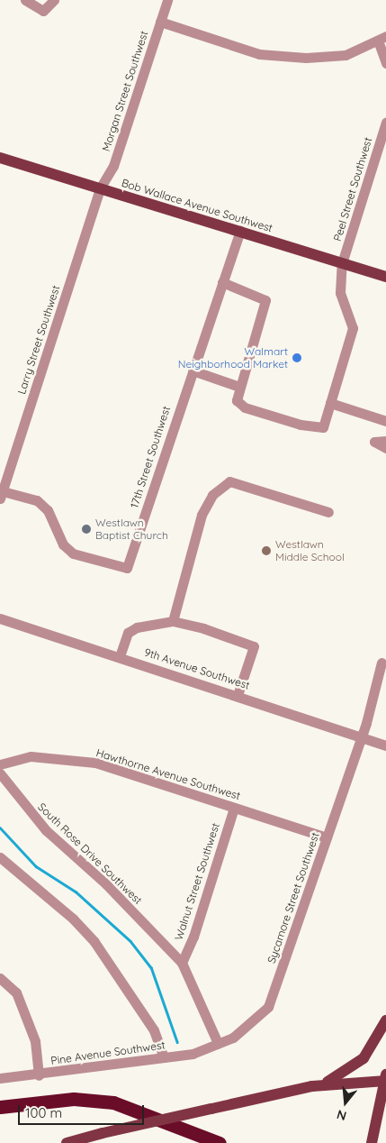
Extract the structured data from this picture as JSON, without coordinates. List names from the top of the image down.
{
  "streets": {
    "main road": ["Bob Wallace Avenue Southwest"],
    "street": [
      "Morgan Street Southwest",
      "Peel Street Southwest",
      "Larry Street Southwest",
      "17th Street Southwest",
      "9th Avenue Southwest",
      "Hawthorne Avenue Southwest",
      "South Rose Drive Southwest",
      "Walnut Street Southwest",
      "Sycamore Street Southwest",
      "Pine Avenue Southwest"
    ]
  },
  "crossings": [
    ["Morgan Street Southwest", "Bob Wallace Avenue Southwest"],
    ["Morgan Street Southwest", "Larry Street Southwest"],
    ["Peel Street Southwest", "Bob Wallace Avenue Southwest"],
    ["Bob Wallace Avenue Southwest", "Larry Street Southwest"],
    ["Bob Wallace Avenue Southwest", "17th Street Southwest"],
    ["Larry Street Southwest", "17th Street Southwest"],
    ["9th Avenue Southwest", "Sycamore Street Southwest"],
    ["Hawthorne Avenue Southwest", "Walnut Street Southwest"],
    ["Hawthorne Avenue Southwest", "Sycamore Street Southwest"],
    ["South Rose Drive Southwest", "Walnut Street Southwest"],
    ["South Rose Drive Southwest", "Sycamore Street Southwest"],
    ["South Rose Drive Southwest", "Pine Avenue Southwest"],
    ["Sycamore Street Southwest", "Pine Avenue Southwest"]
  ],
  "places": ["Walmart Neighborhood Market", "Westlawn Baptist Church", "Westlawn Middle School"],
  "scale_bar": "100 m",
  "north": "bottom"
}
